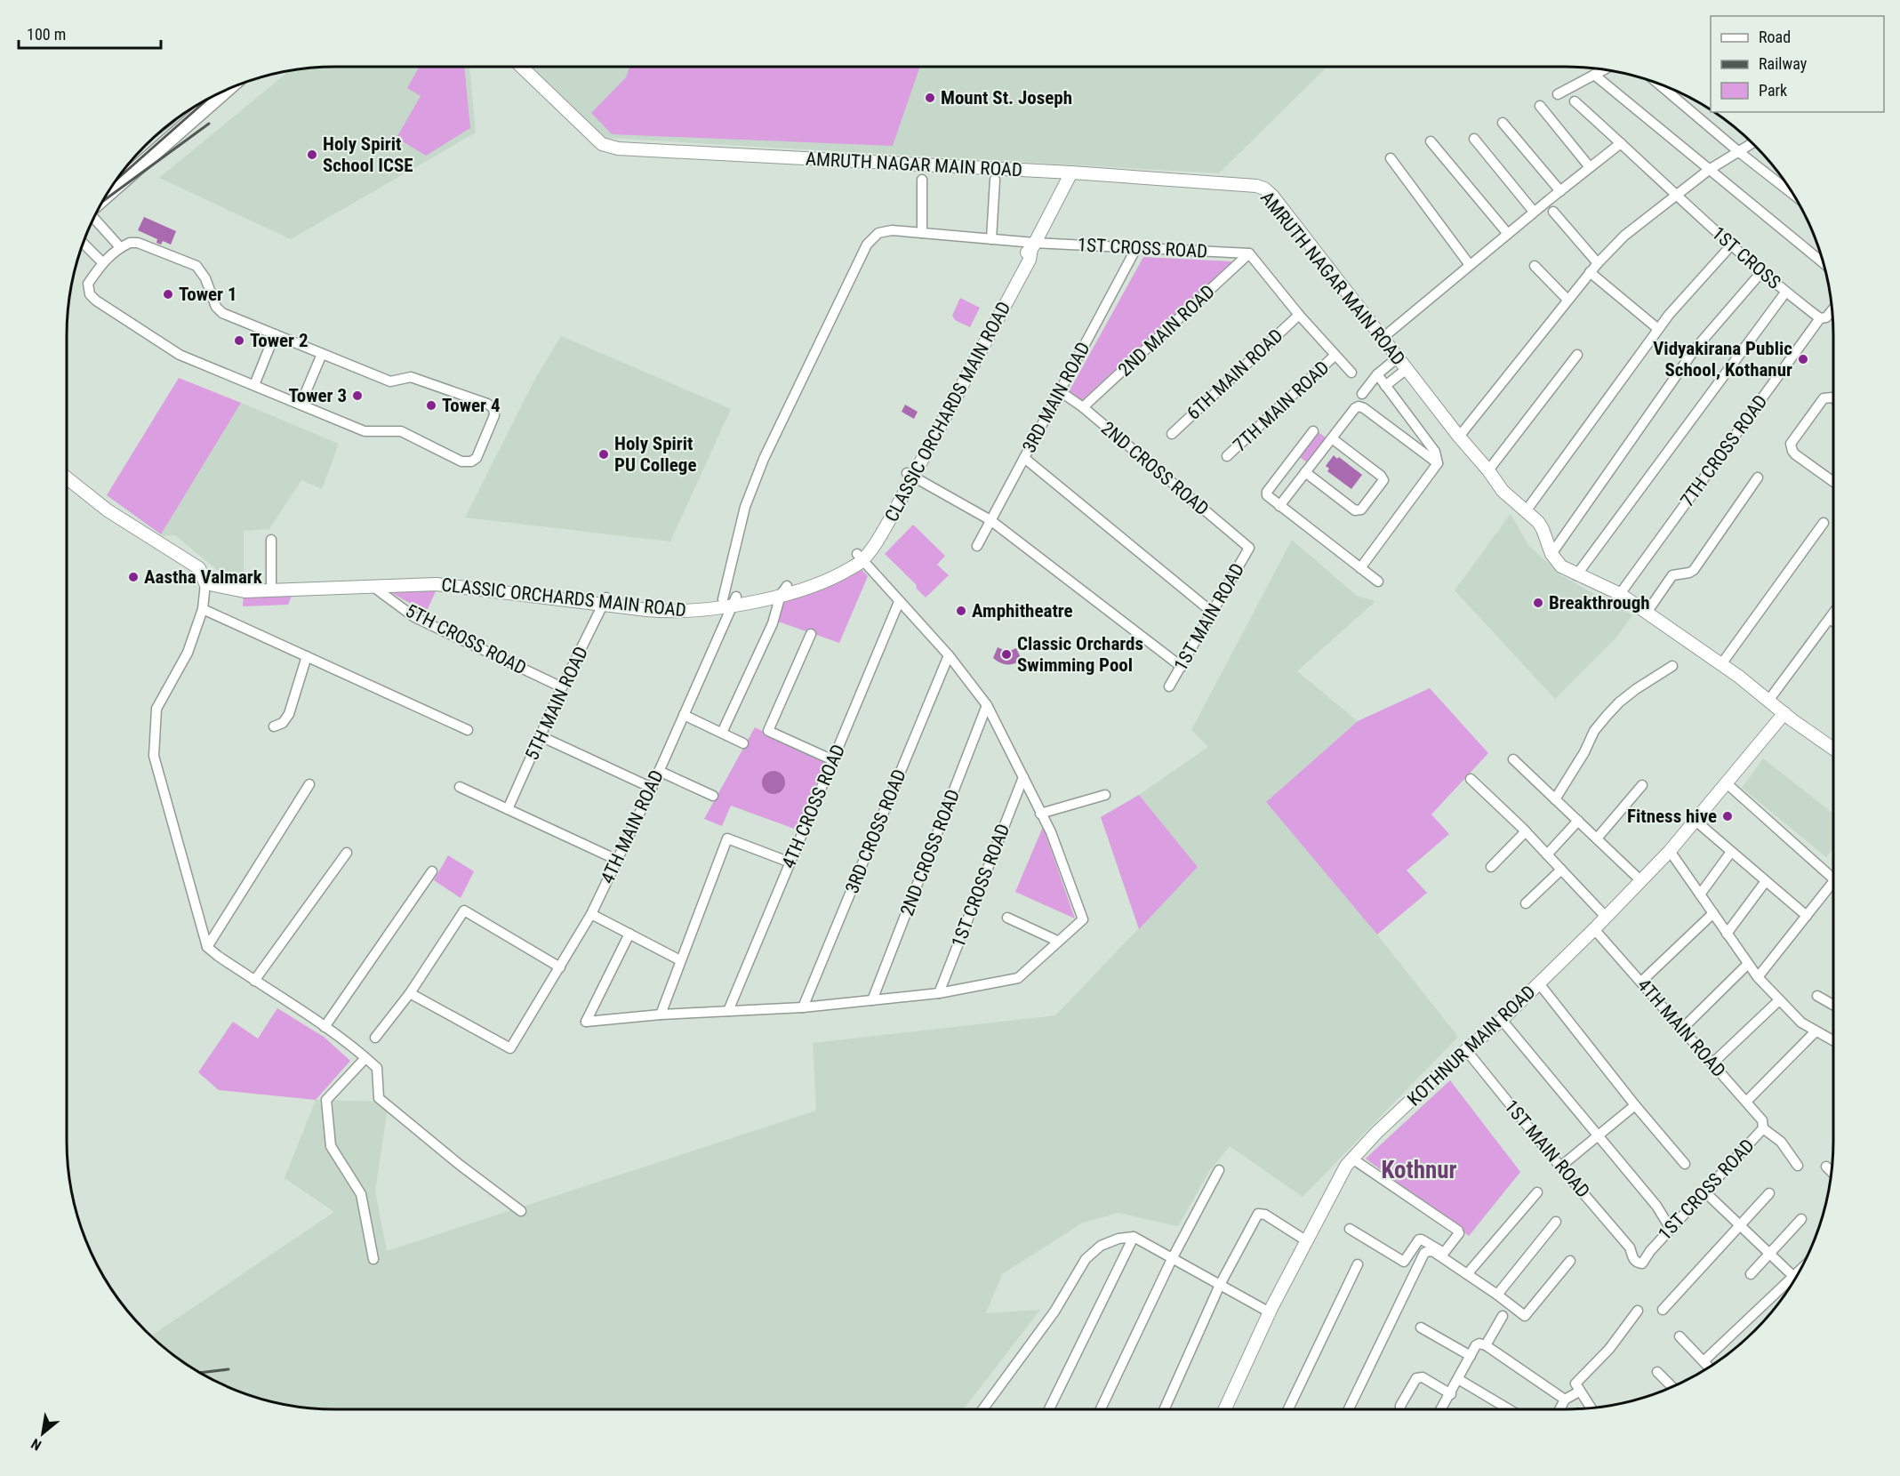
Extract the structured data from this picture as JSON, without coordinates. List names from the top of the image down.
{
  "streets": {
    "main road": ["AMRUTH NAGAR MAIN ROAD", "CLASSIC ORCHARDS MAIN ROAD", "KOTHNUR MAIN ROAD"],
    "street": [
      "1ST CROSS ROAD",
      "1ST CROSS",
      "2ND MAIN ROAD",
      "6TH MAIN ROAD",
      "3RD MAIN ROAD",
      "7TH MAIN ROAD",
      "7TH CROSS ROAD",
      "2ND CROSS ROAD",
      "1ST MAIN ROAD",
      "5TH CROSS ROAD",
      "5TH MAIN ROAD",
      "4TH CROSS ROAD",
      "4TH MAIN ROAD",
      "3RD CROSS ROAD"
    ]
  },
  "crossings": [
    ["AMRUTH NAGAR MAIN ROAD", "CLASSIC ORCHARDS MAIN ROAD"],
    ["AMRUTH NAGAR MAIN ROAD", "7TH CROSS ROAD"],
    ["AMRUTH NAGAR MAIN ROAD", "KOTHNUR MAIN ROAD"],
    ["1ST CROSS ROAD", "2ND MAIN ROAD"],
    ["1ST CROSS ROAD", "3RD MAIN ROAD"],
    ["1ST CROSS ROAD", "CLASSIC ORCHARDS MAIN ROAD"],
    ["1ST CROSS ROAD", "1ST MAIN ROAD"],
    ["1ST CROSS ROAD", "4TH MAIN ROAD"],
    ["1ST CROSS", "7TH CROSS ROAD"],
    ["2ND MAIN ROAD", "2ND CROSS ROAD"],
    ["3RD MAIN ROAD", "2ND CROSS ROAD"],
    ["CLASSIC ORCHARDS MAIN ROAD", "5TH CROSS ROAD"],
    ["CLASSIC ORCHARDS MAIN ROAD", "5TH MAIN ROAD"],
    ["CLASSIC ORCHARDS MAIN ROAD", "4TH MAIN ROAD"],
    ["2ND CROSS ROAD", "1ST MAIN ROAD"],
    ["1ST MAIN ROAD", "KOTHNUR MAIN ROAD"],
    ["5TH CROSS ROAD", "5TH MAIN ROAD"],
    ["4TH MAIN ROAD", "KOTHNUR MAIN ROAD"]
  ],
  "districts": ["Kothnur"],
  "places": [
    "Mount St. Joseph",
    "Holy Spirit School ICSE",
    "Tower 1",
    "Tower 2",
    "Vidyakirana Public School, Kothanur",
    "Tower 3",
    "Tower 4",
    "Holy Spirit PU College",
    "Aastha Valmark",
    "Breakthrough",
    "Amphitheatre",
    "Classic Orchards Swimming Pool",
    "Fitness hive"
  ],
  "legend": ["Road", "Railway", "Park"],
  "scale_bar": "100 m",
  "north": "bottom left"
}
